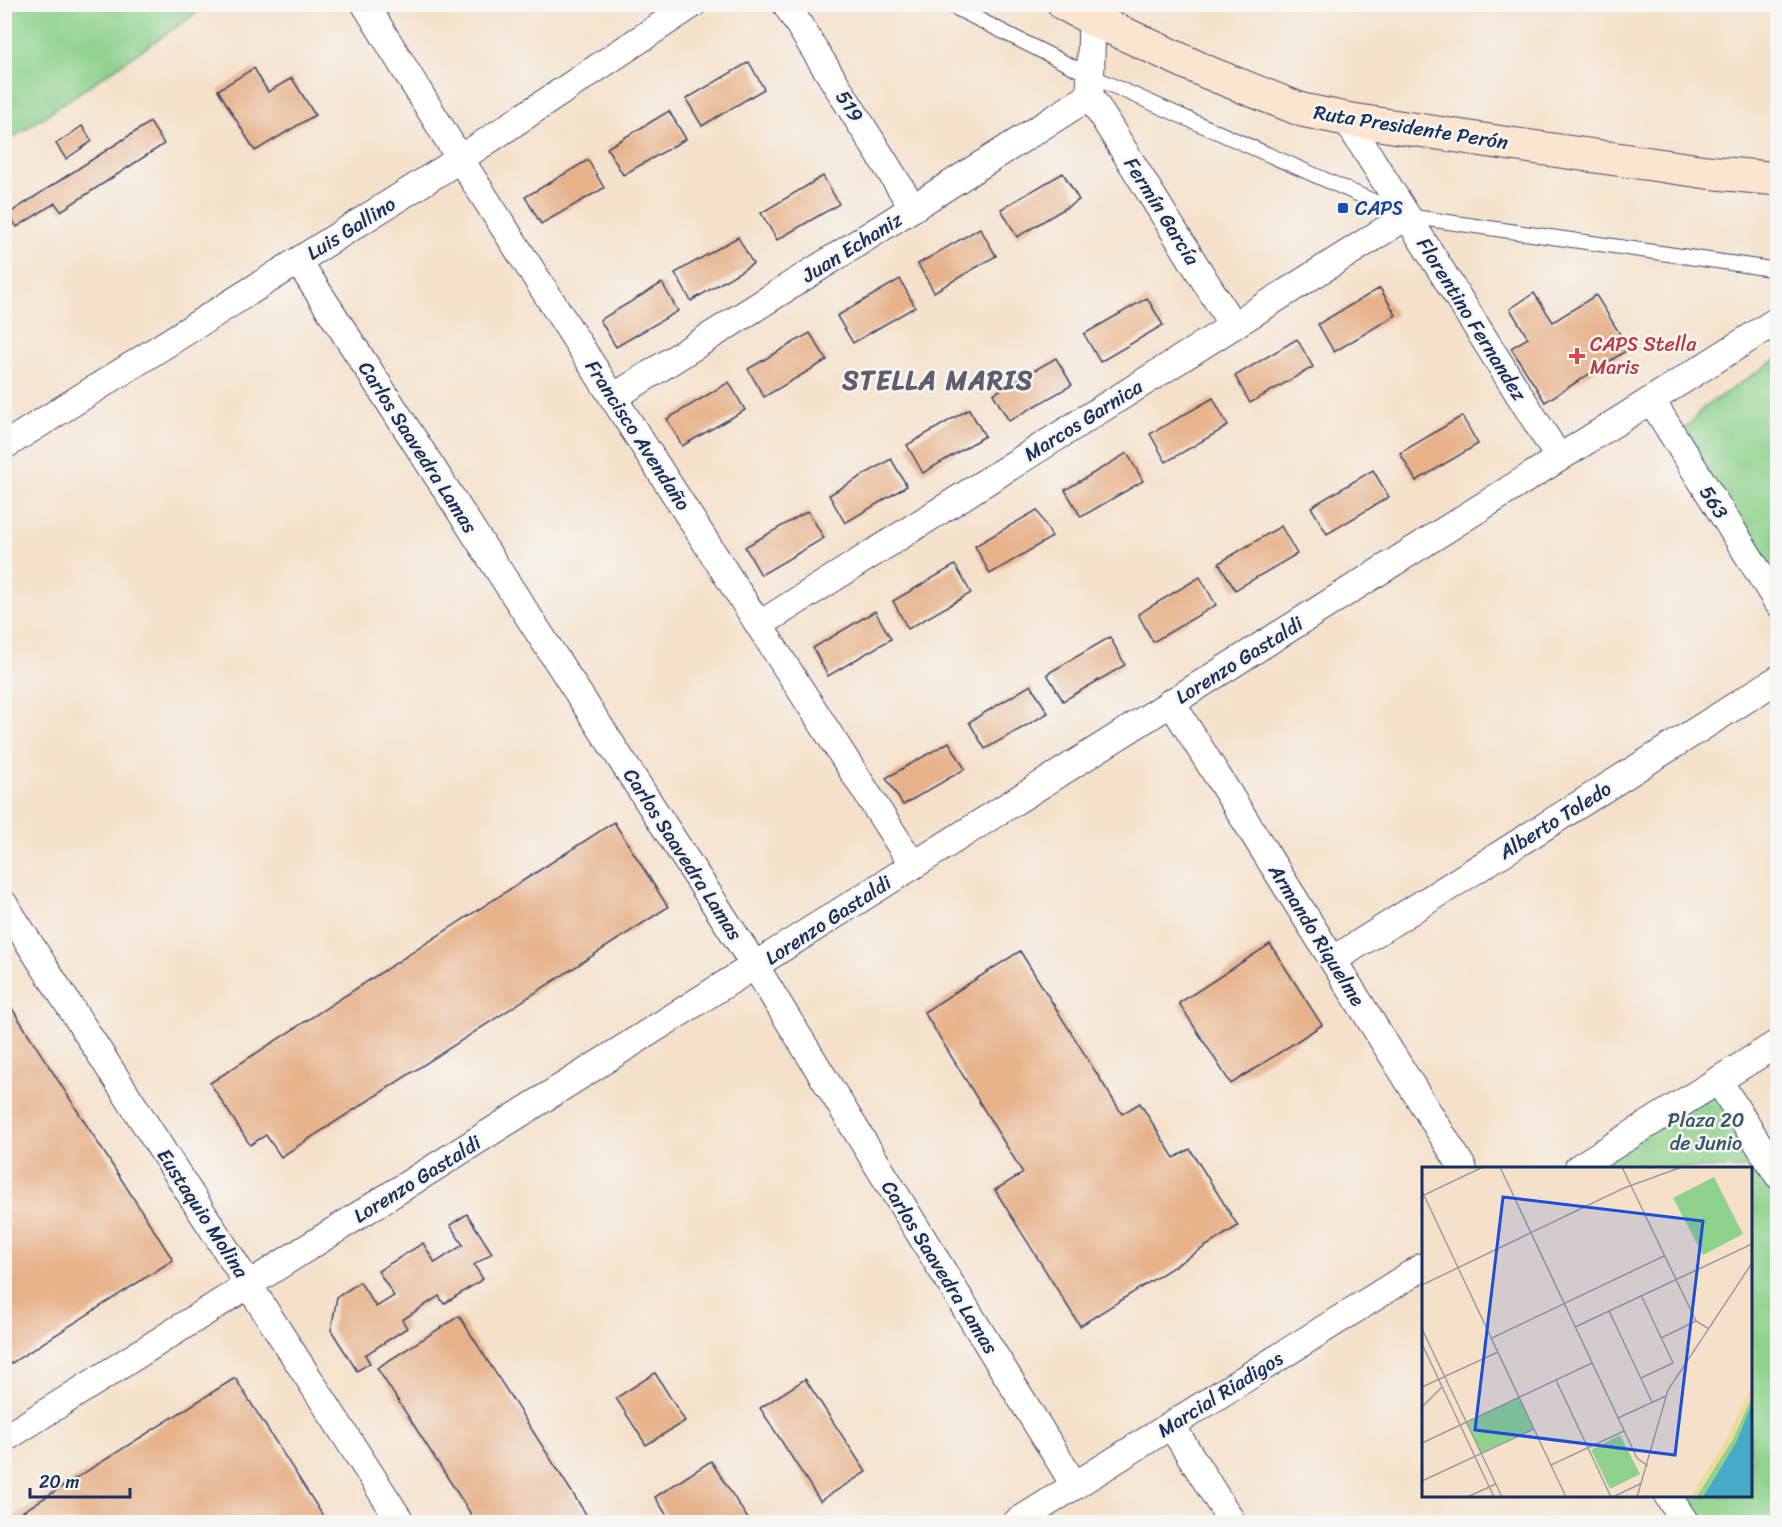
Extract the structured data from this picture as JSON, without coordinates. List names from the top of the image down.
{
  "streets": {
    "main road": ["Ruta Presidente Perón"],
    "street": [
      "519",
      "Fermín García",
      "Luis Gallino",
      "Juan Echaniz",
      "Florentino Fernandez",
      "Marcos Garnica",
      "Francisco Avendaño",
      "Carlos Saavedra Lamas",
      "563",
      "Lorenzo Gastaldi",
      "Alberto Toledo",
      "Armando Riquelme",
      "Eustaquio Molina",
      "Marcial Riadigos"
    ]
  },
  "crossings": [
    ["519", "Juan Echaniz"],
    ["Ruta Presidente Perón", "Florentino Fernandez"],
    ["Fermín García", "Juan Echaniz"],
    ["Fermín García", "Marcos Garnica"],
    ["Luis Gallino", "Francisco Avendaño"],
    ["Luis Gallino", "Carlos Saavedra Lamas"],
    ["Juan Echaniz", "Francisco Avendaño"],
    ["Florentino Fernandez", "Marcos Garnica"],
    ["Florentino Fernandez", "Lorenzo Gastaldi"],
    ["Marcos Garnica", "Francisco Avendaño"],
    ["Francisco Avendaño", "Lorenzo Gastaldi"],
    ["Carlos Saavedra Lamas", "Lorenzo Gastaldi"],
    ["Carlos Saavedra Lamas", "Marcial Riadigos"],
    ["563", "Lorenzo Gastaldi"],
    ["Lorenzo Gastaldi", "Armando Riquelme"],
    ["Lorenzo Gastaldi", "Eustaquio Molina"],
    ["Alberto Toledo", "Armando Riquelme"]
  ],
  "districts": ["STELLA MARIS"],
  "parks": ["Plaza 20 de Junio"],
  "places": {
    "transit": ["CAPS"],
    "health": ["CAPS Stella Maris"]
  },
  "scale_bar": "20 m"
}
